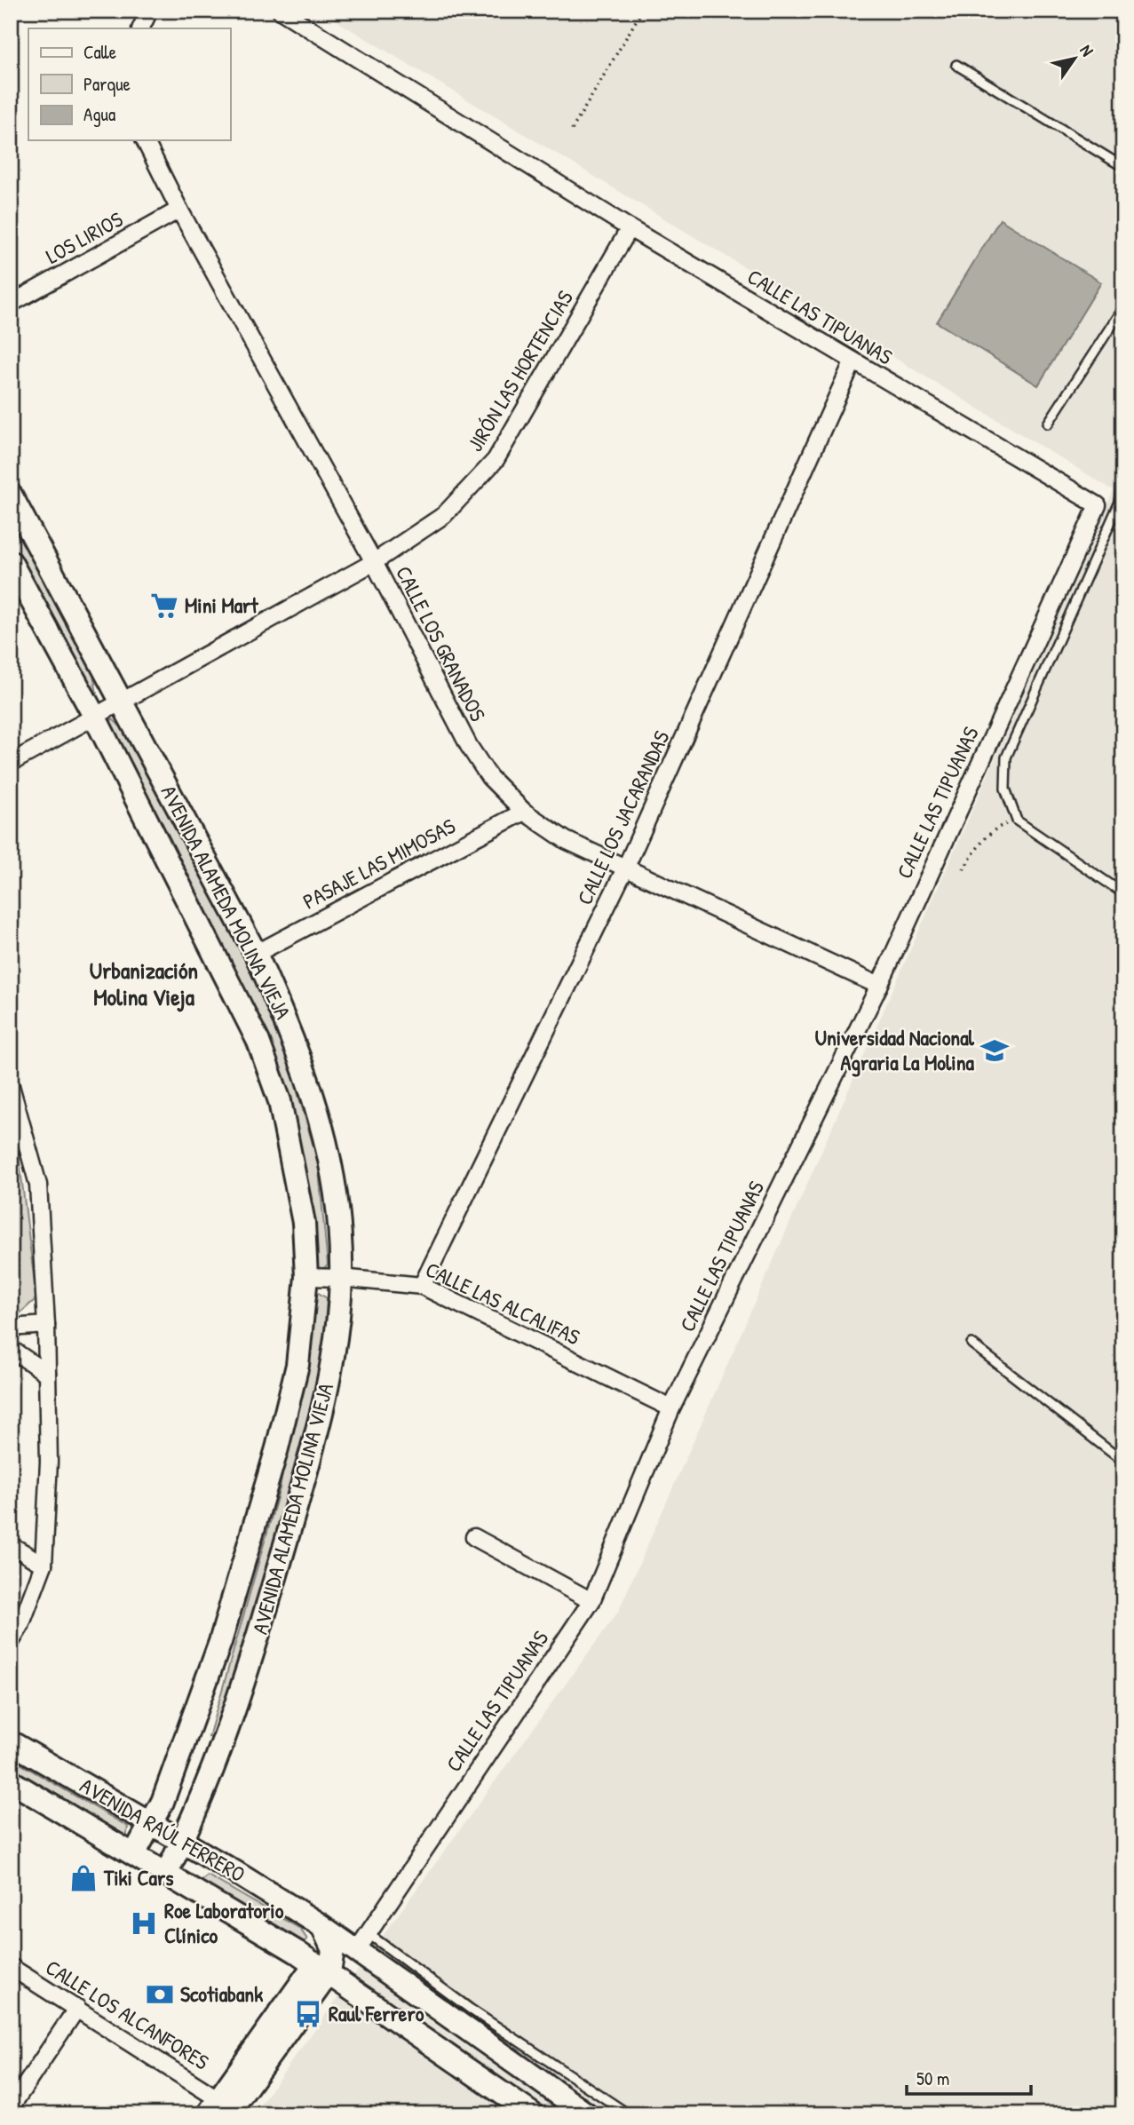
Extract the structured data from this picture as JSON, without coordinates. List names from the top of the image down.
{
  "streets": {
    "street": [
      "LOS LIRIOS",
      "CALLE LAS TIPUANAS",
      "JIRÓN LAS HORTENCIAS",
      "CALLE LOS GRANADOS",
      "CALLE LOS JACARANDAS",
      "PASAJE LAS MIMOSAS",
      "AVENIDA ALAMEDA MOLINA VIEJA",
      "CALLE LAS ALCALIFAS",
      "AVENIDA RAÚL FERRERO",
      "CALLE LOS ALCANFORES"
    ]
  },
  "crossings": [
    ["LOS LIRIOS", "CALLE LOS GRANADOS"],
    ["CALLE LAS TIPUANAS", "JIRÓN LAS HORTENCIAS"],
    ["CALLE LAS TIPUANAS", "CALLE LOS GRANADOS"],
    ["CALLE LAS TIPUANAS", "CALLE LOS JACARANDAS"],
    ["CALLE LAS TIPUANAS", "CALLE LAS ALCALIFAS"],
    ["CALLE LAS TIPUANAS", "AVENIDA RAÚL FERRERO"],
    ["JIRÓN LAS HORTENCIAS", "CALLE LOS GRANADOS"],
    ["JIRÓN LAS HORTENCIAS", "AVENIDA ALAMEDA MOLINA VIEJA"],
    ["CALLE LOS GRANADOS", "CALLE LOS JACARANDAS"],
    ["CALLE LOS GRANADOS", "PASAJE LAS MIMOSAS"],
    ["CALLE LOS JACARANDAS", "CALLE LAS ALCALIFAS"],
    ["PASAJE LAS MIMOSAS", "AVENIDA ALAMEDA MOLINA VIEJA"],
    ["AVENIDA ALAMEDA MOLINA VIEJA", "CALLE LAS ALCALIFAS"],
    ["AVENIDA ALAMEDA MOLINA VIEJA", "AVENIDA RAÚL FERRERO"]
  ],
  "districts": ["Urbanización Molina Vieja"],
  "places": {
    "supermarket": ["Mini Mart"],
    "school or university": ["Universidad Nacional Agraria La Molina"],
    "shop": ["Tiki Cars"],
    "hospital": ["Roe Laboratorio Clínico"],
    "bank": ["Scotiabank"],
    "bus stop": ["Raul Ferrero"]
  },
  "legend": ["Calle", "Parque", "Agua"],
  "scale_bar": "50 m",
  "north": "top right"
}
